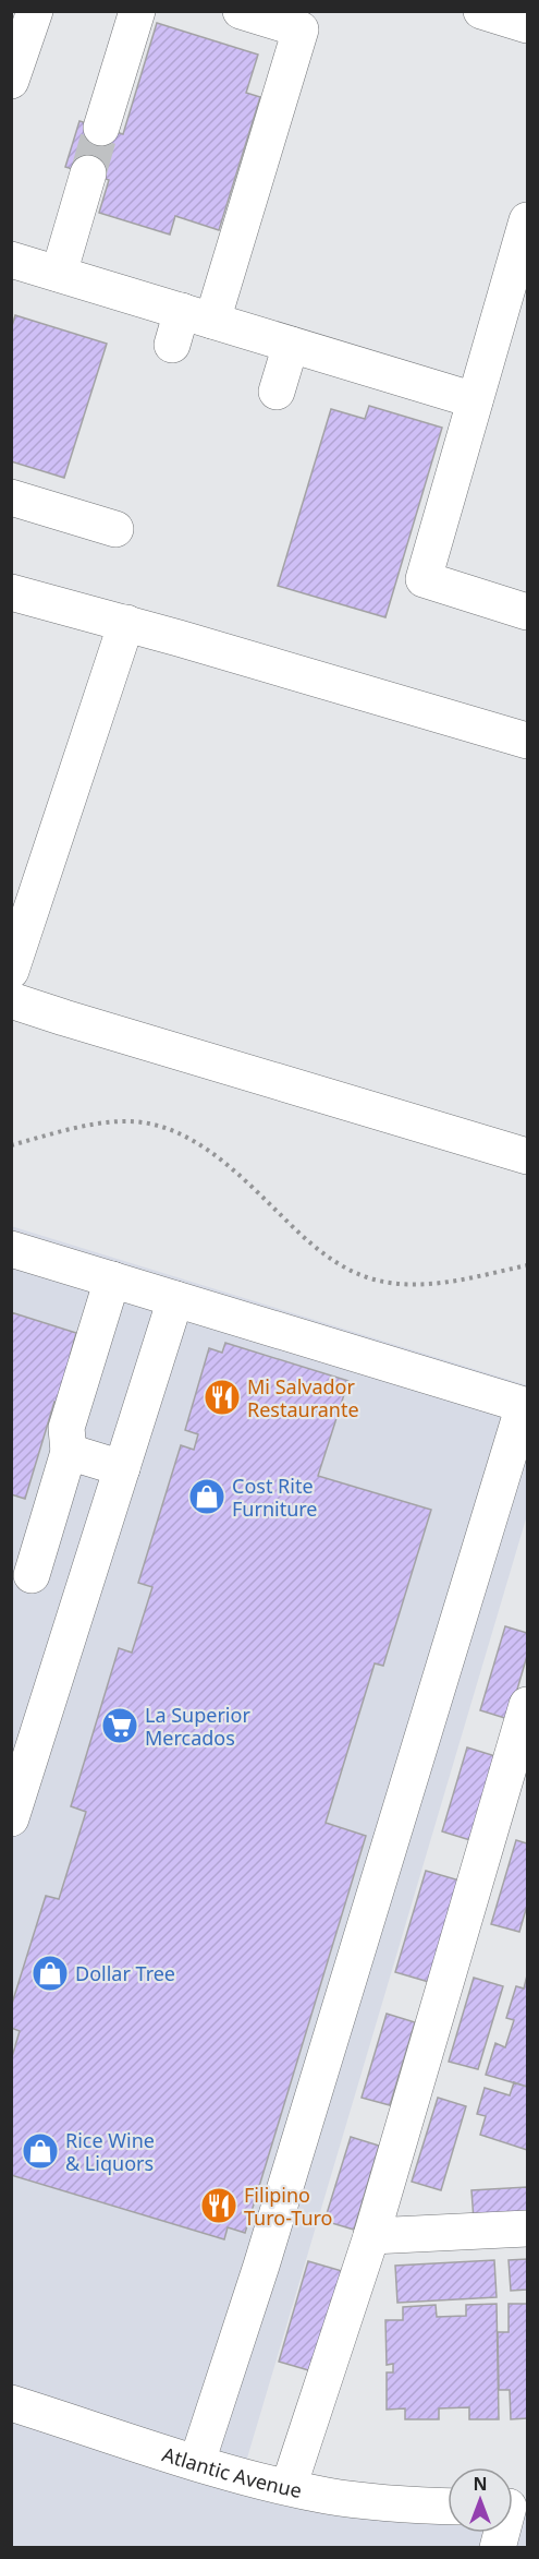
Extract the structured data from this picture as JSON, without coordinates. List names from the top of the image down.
{
  "streets": {
    "main road": ["Atlantic Avenue"]
  },
  "places": {
    "restaurant": ["Mi Salvador Restaurante", "Filipino Turo-Turo"],
    "shop": ["Cost Rite Furniture", "Dollar Tree", "Rice Wine & Liquors"],
    "supermarket": ["La Superior Mercados"]
  },
  "north": "top"
}
